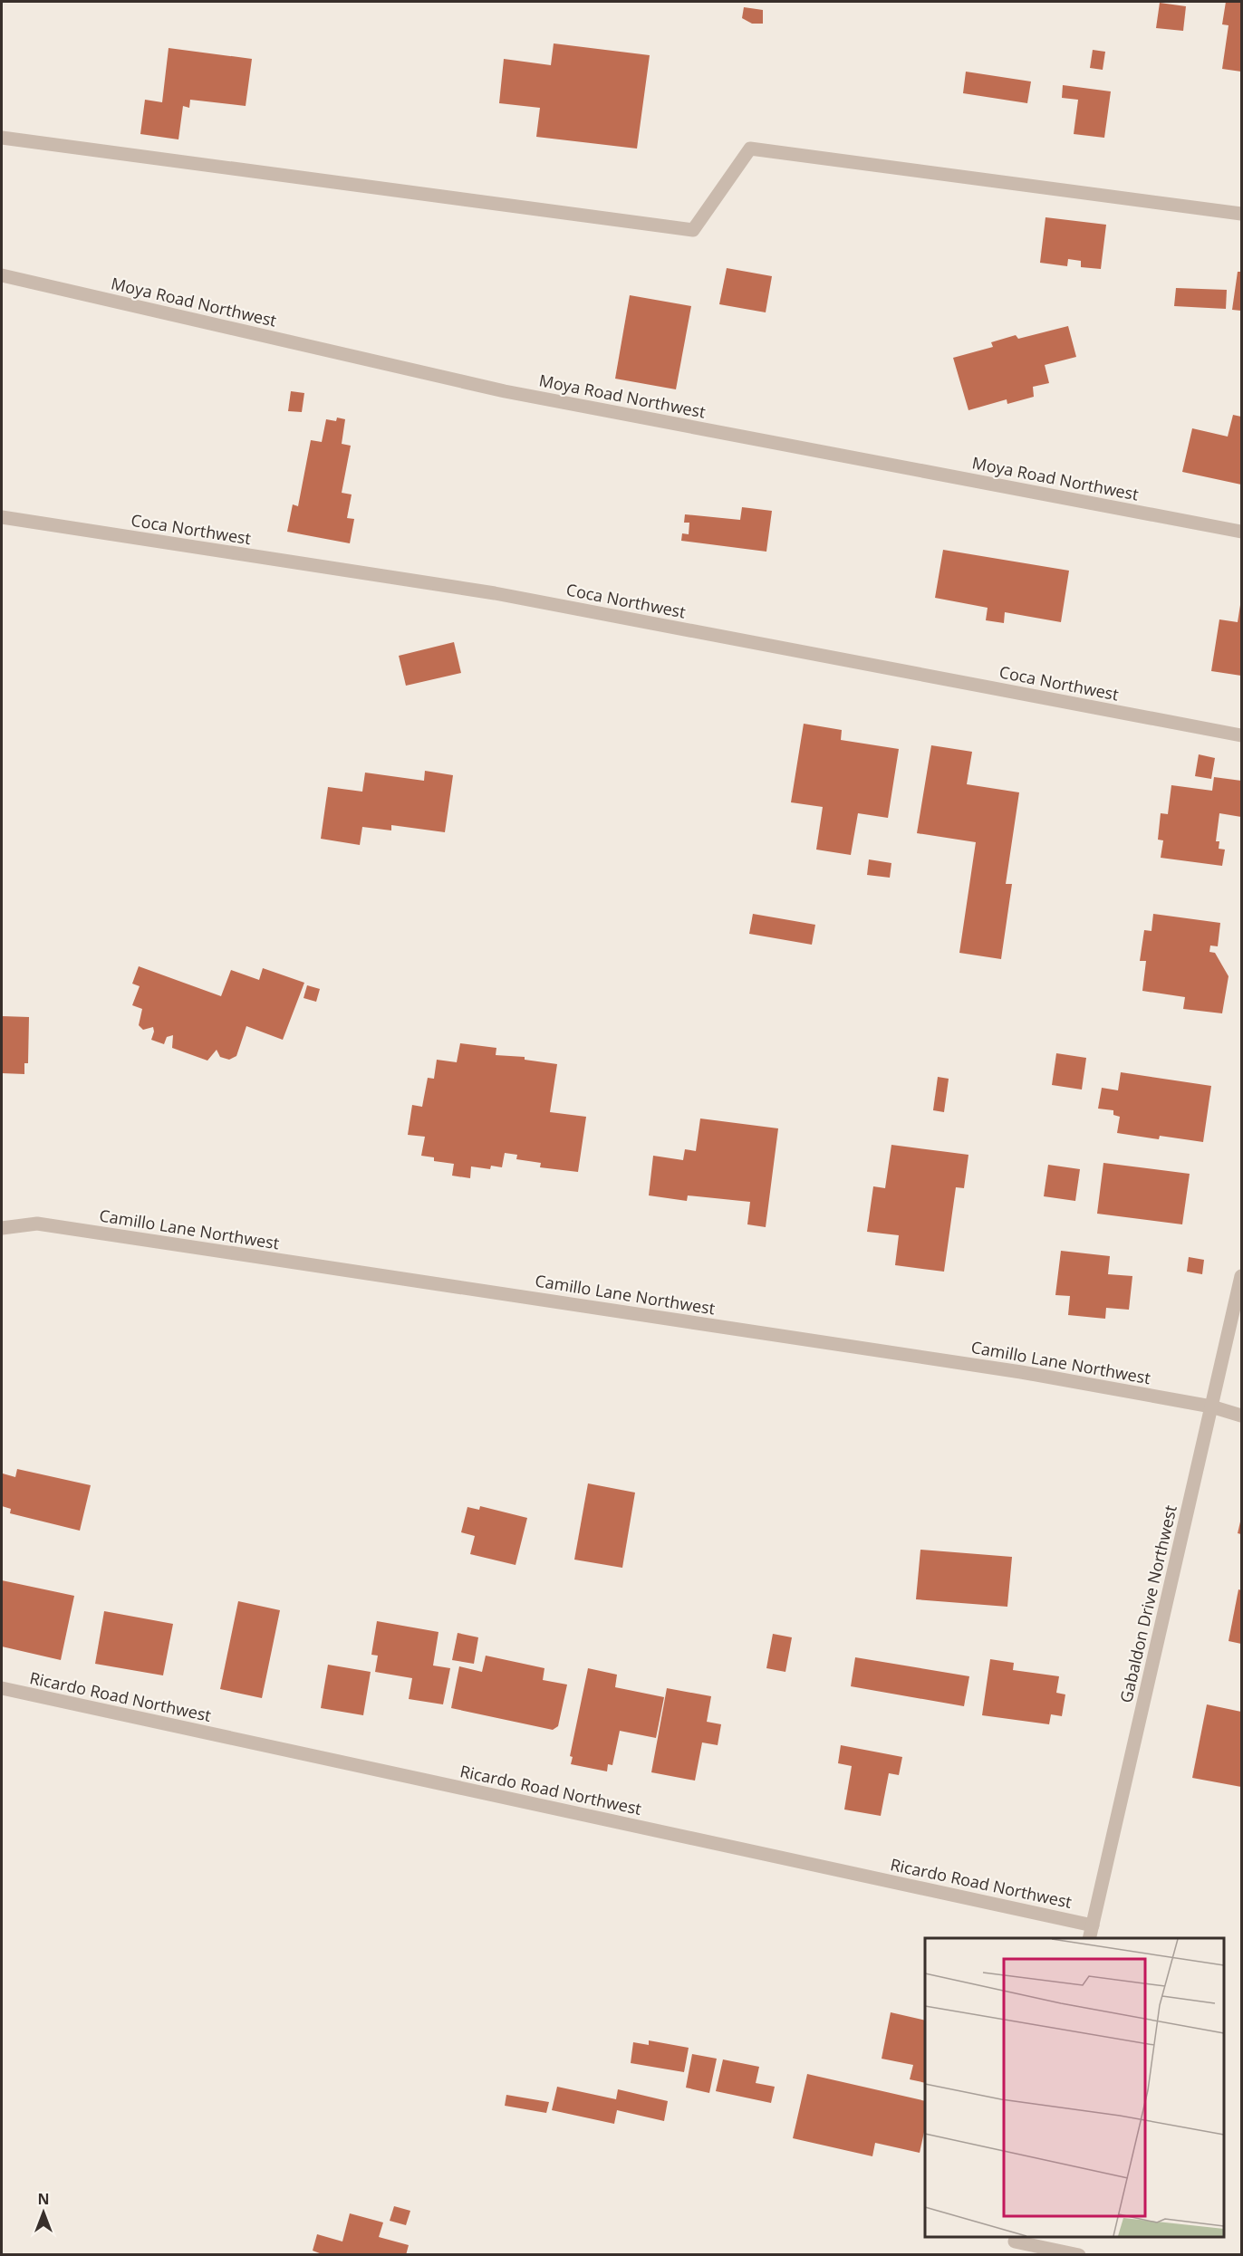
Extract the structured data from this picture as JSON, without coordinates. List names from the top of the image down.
{
  "streets": {
    "street": [
      "Moya Road Northwest",
      "Coca Northwest",
      "Camillo Lane Northwest",
      "Gabaldon Drive Northwest",
      "Ricardo Road Northwest"
    ]
  },
  "crossings": [
    ["Camillo Lane Northwest", "Gabaldon Drive Northwest"],
    ["Gabaldon Drive Northwest", "Ricardo Road Northwest"]
  ],
  "north": "top"
}
